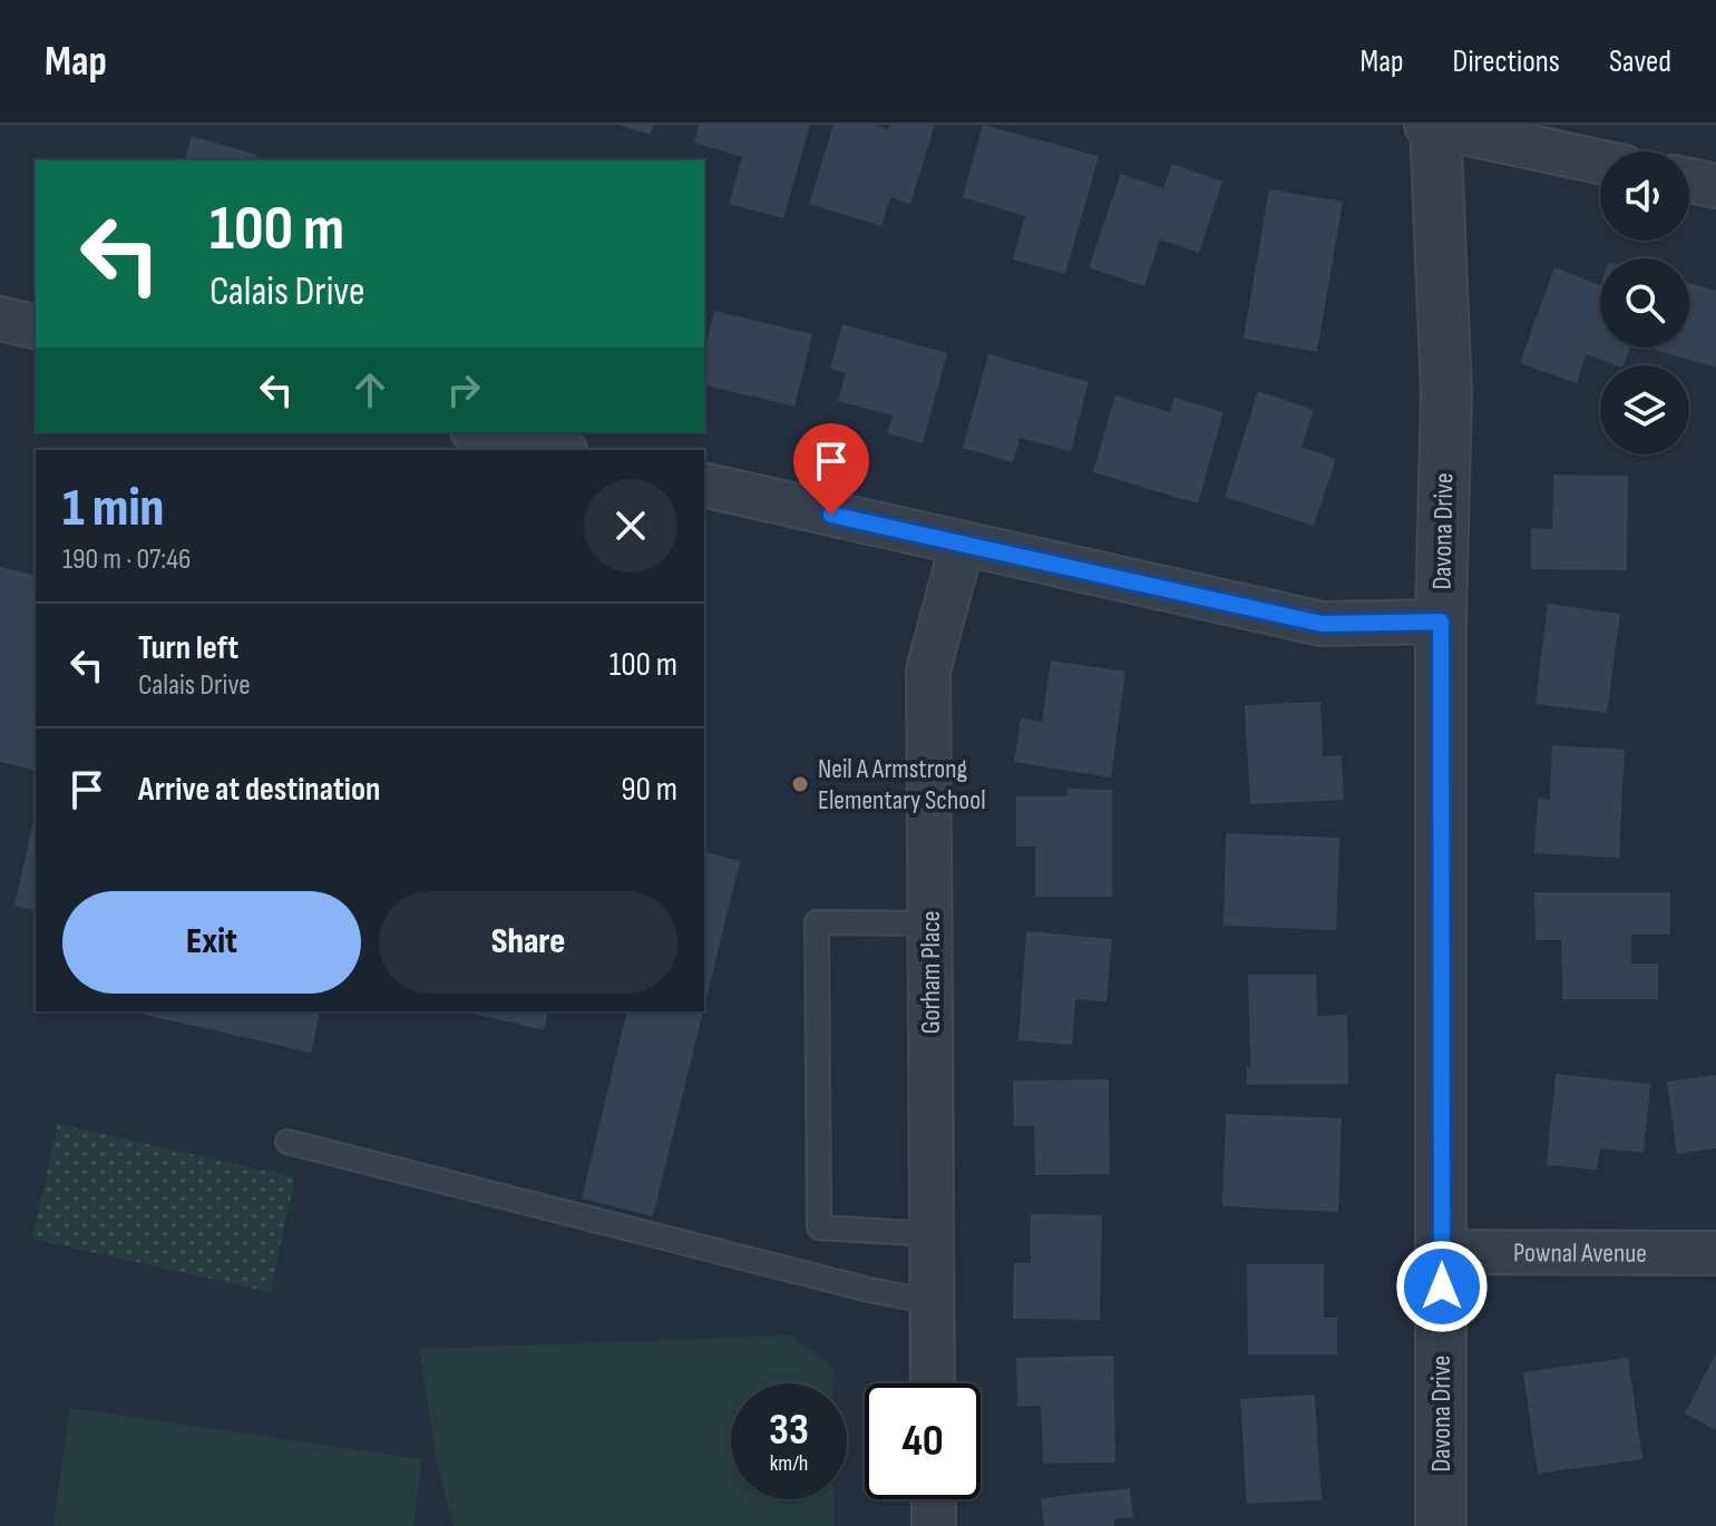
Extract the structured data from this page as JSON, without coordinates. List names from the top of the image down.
{
  "streets": {
    "street": ["Davona Drive", "Gorham Place", "Pownal Avenue"]
  },
  "crossings": [
    ["Davona Drive", "Pownal Avenue"]
  ],
  "places": ["Neil A Armstrong Elementary School"],
  "page": {
    "header": "Map",
    "nav": ["Map", "Directions", "Saved"],
    "turn": ["100 m", "Calais Drive"],
    "heading": ["1 min", "190 m · 07:46"],
    "list": [
      {
        "name": "Turn left",
        "note": "Calais Drive",
        "value": "100 m"
      },
      {
        "name": "Arrive at destination",
        "value": "90 m"
      }
    ],
    "buttons": ["Exit", "Share"],
    "speed": "33 km/h",
    "limit": "40"
  }
}
